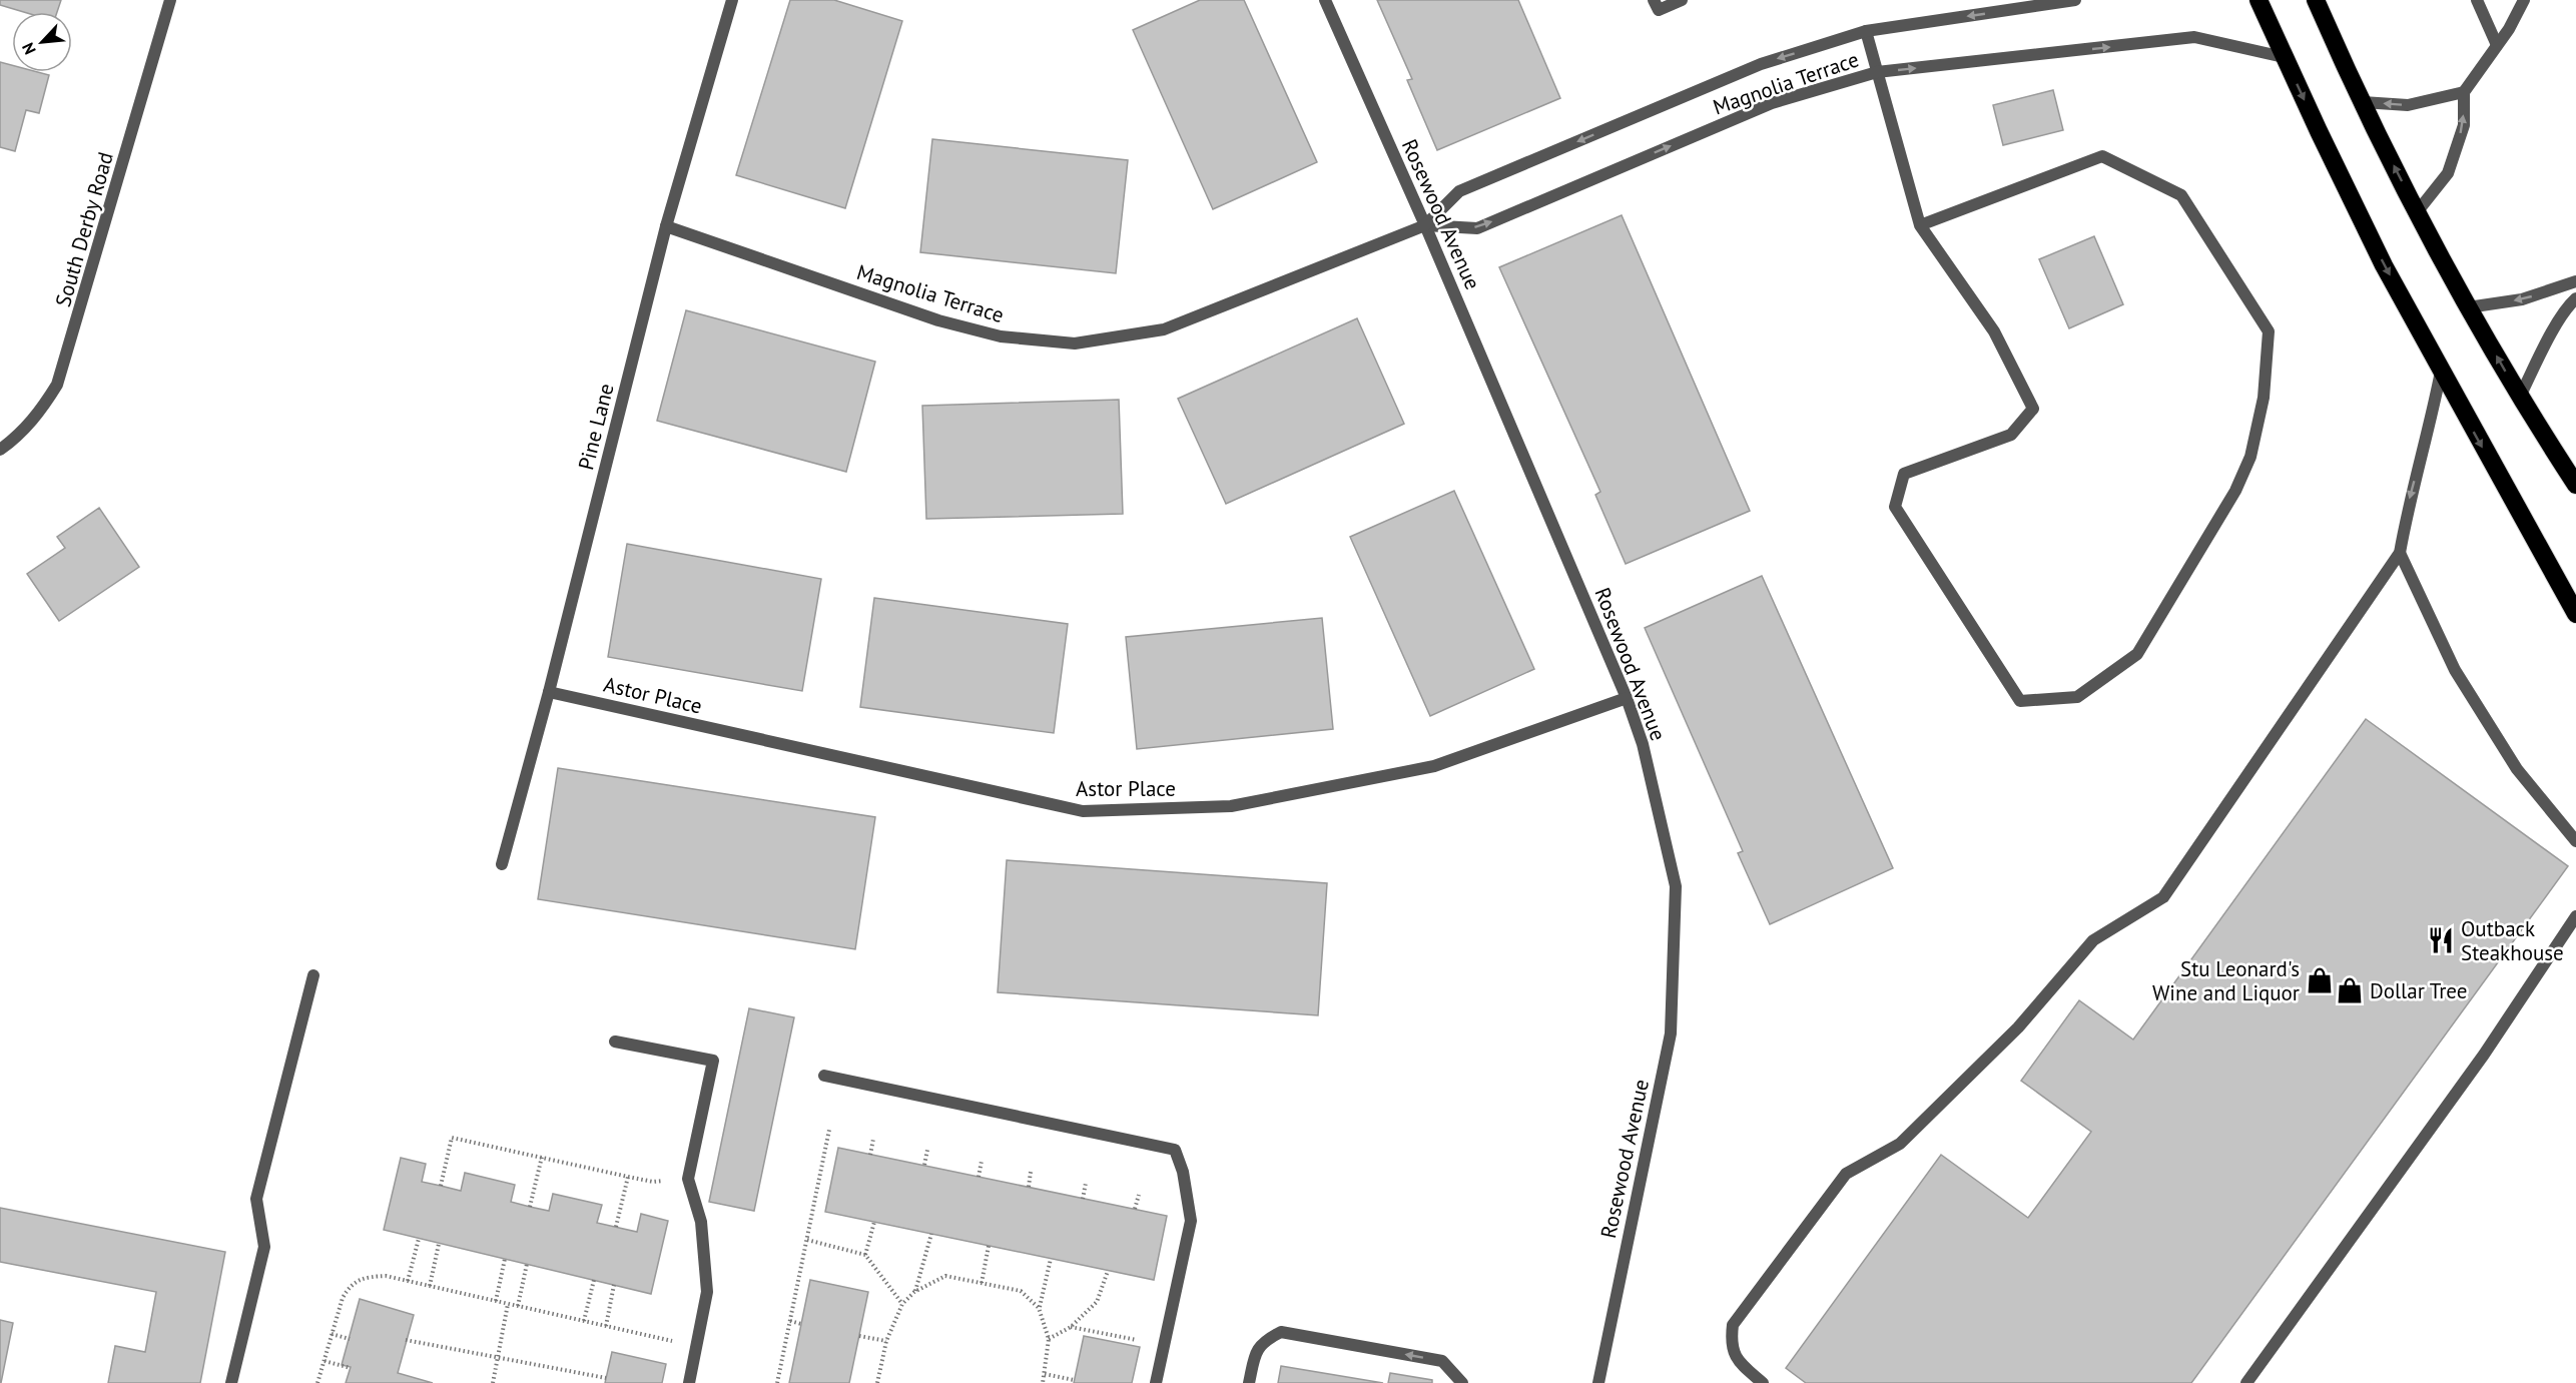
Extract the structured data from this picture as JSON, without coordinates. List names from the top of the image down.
{
  "streets": {
    "street": [
      "Magnolia Terrace",
      "Rosewood Avenue",
      "South Derby Road",
      "Pine Lane",
      "Astor Place"
    ]
  },
  "crossings": [
    ["Magnolia Terrace", "Rosewood Avenue"],
    ["Magnolia Terrace", "Pine Lane"],
    ["Rosewood Avenue", "Astor Place"],
    ["Pine Lane", "Astor Place"]
  ],
  "places": {
    "restaurant": ["Outback Steakhouse"],
    "shop": ["Stu Leonard's Wine and Liquor", "Dollar Tree"]
  },
  "north": "bottom left"
}
